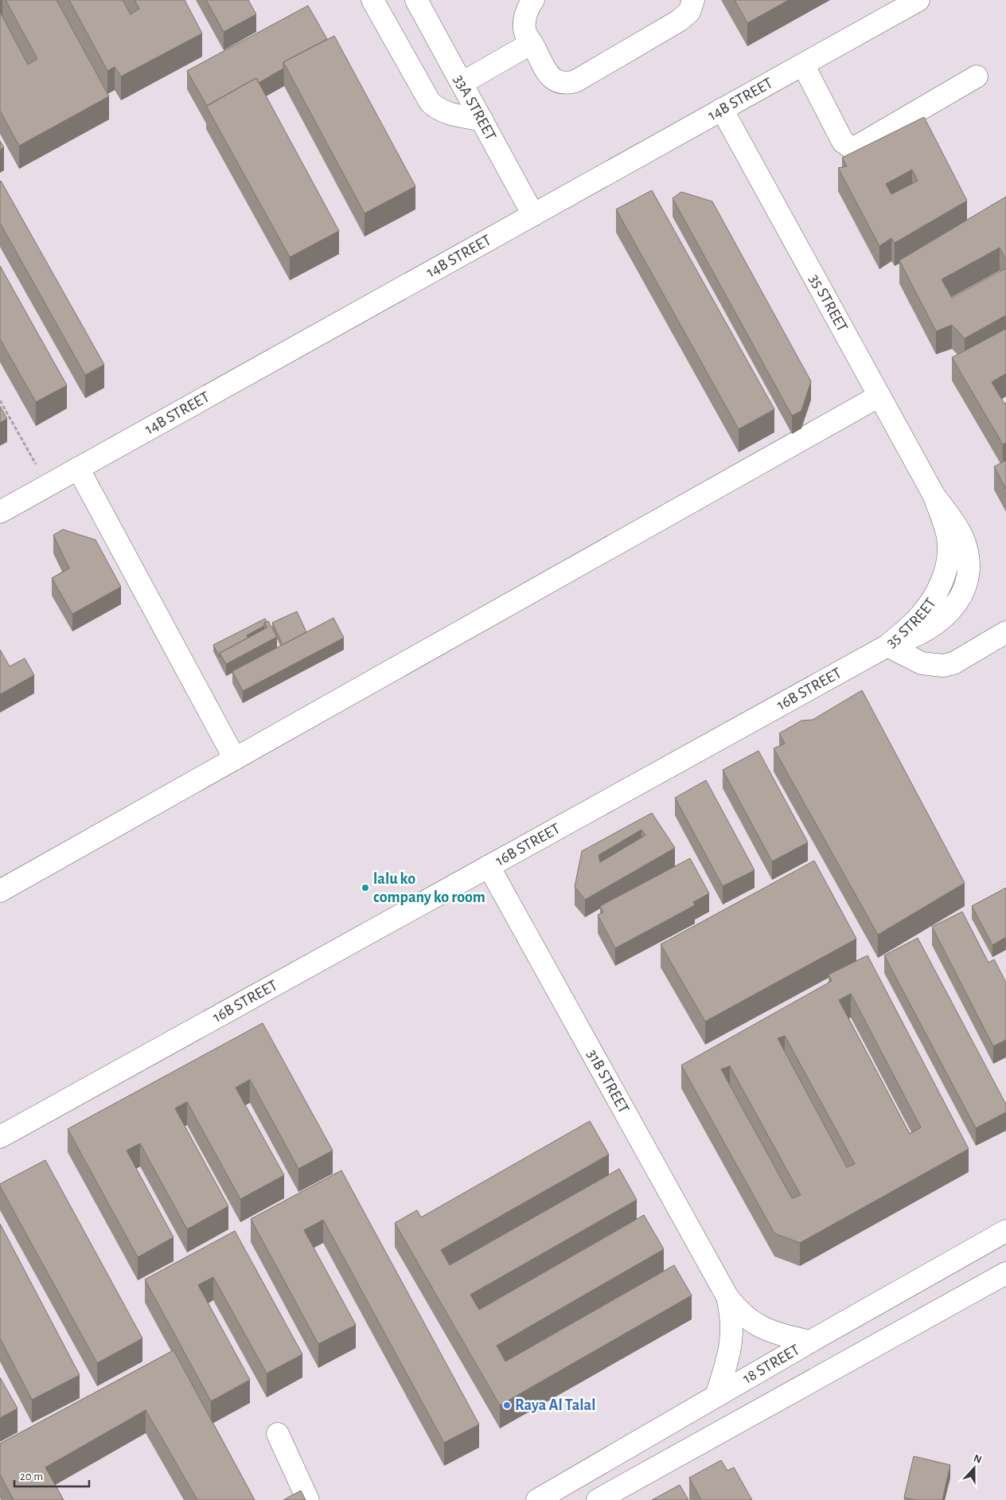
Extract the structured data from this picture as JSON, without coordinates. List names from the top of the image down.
{
  "streets": {
    "street": [
      "14B STREET",
      "33A STREET",
      "35 STREET",
      "16B STREET",
      "31B STREET",
      "18 STREET"
    ]
  },
  "crossings": [
    ["14B STREET", "33A STREET"],
    ["14B STREET", "35 STREET"],
    ["35 STREET", "16B STREET"],
    ["16B STREET", "31B STREET"],
    ["31B STREET", "18 STREET"]
  ],
  "places": ["lalu ko company ko room", "Raya Al Talal"],
  "scale_bar": "20 m",
  "north": "top"
}
